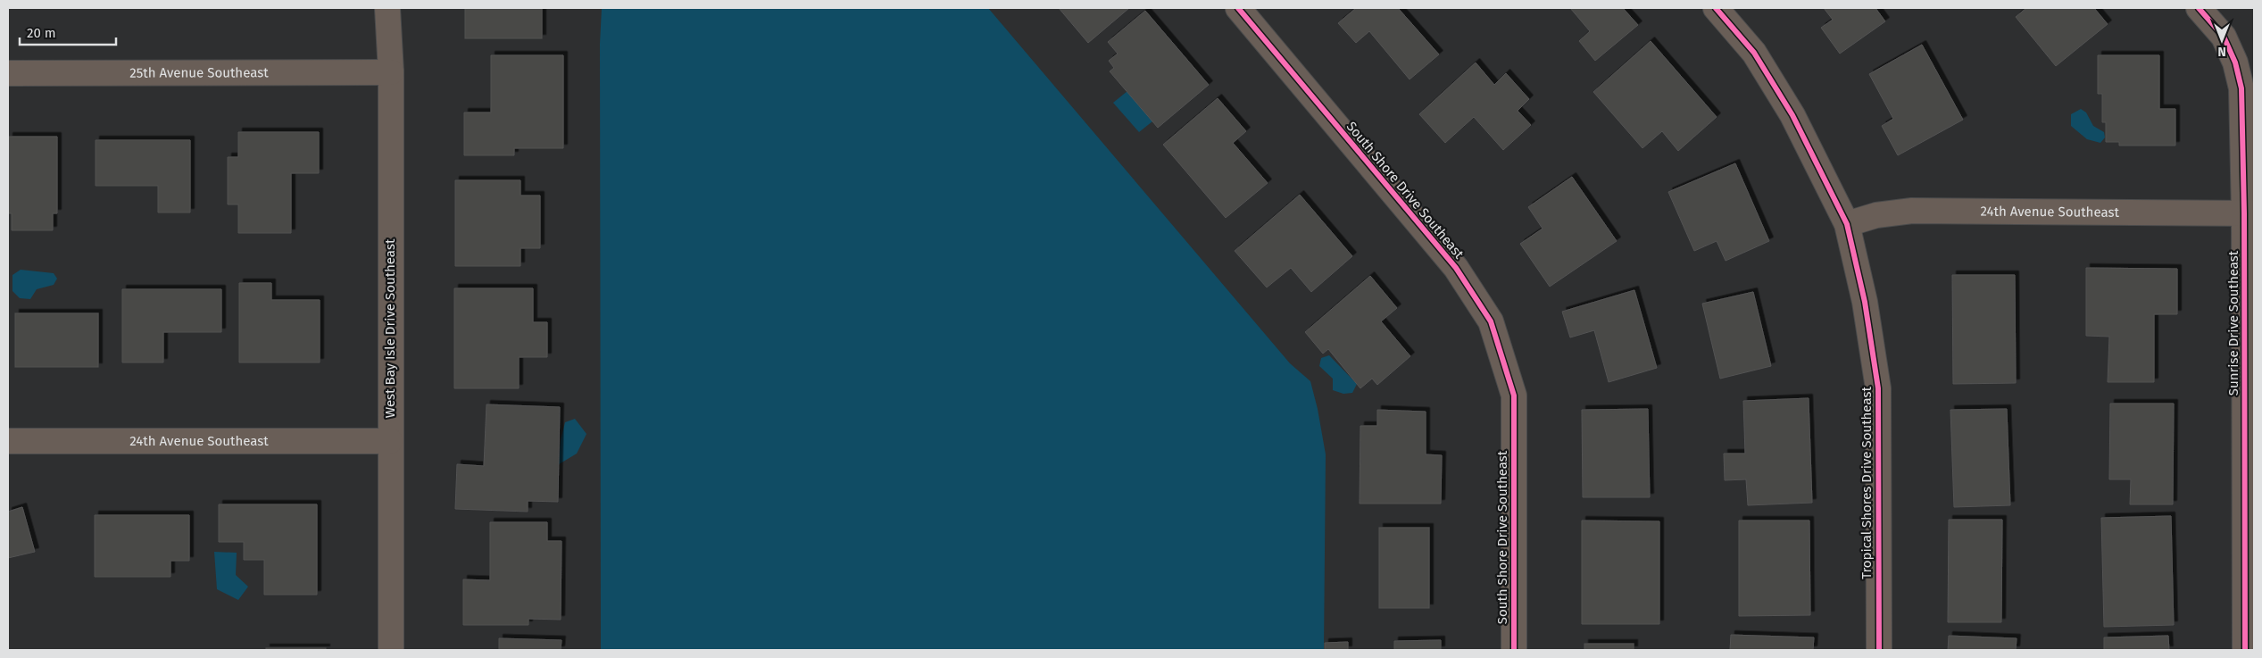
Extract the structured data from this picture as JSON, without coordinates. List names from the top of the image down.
{
  "streets": {
    "street": [
      "25th Avenue Southeast",
      "South Shore Drive Southeast",
      "24th Avenue Southeast",
      "Sunrise Drive Southeast",
      "West Bay Isle Drive Southeast",
      "Tropical Shores Drive Southeast"
    ]
  },
  "crossings": [
    ["25th Avenue Southeast", "West Bay Isle Drive Southeast"],
    ["24th Avenue Southeast", "Sunrise Drive Southeast"],
    ["24th Avenue Southeast", "West Bay Isle Drive Southeast"],
    ["24th Avenue Southeast", "Tropical Shores Drive Southeast"]
  ],
  "scale_bar": "20 m",
  "north": "bottom"
}
